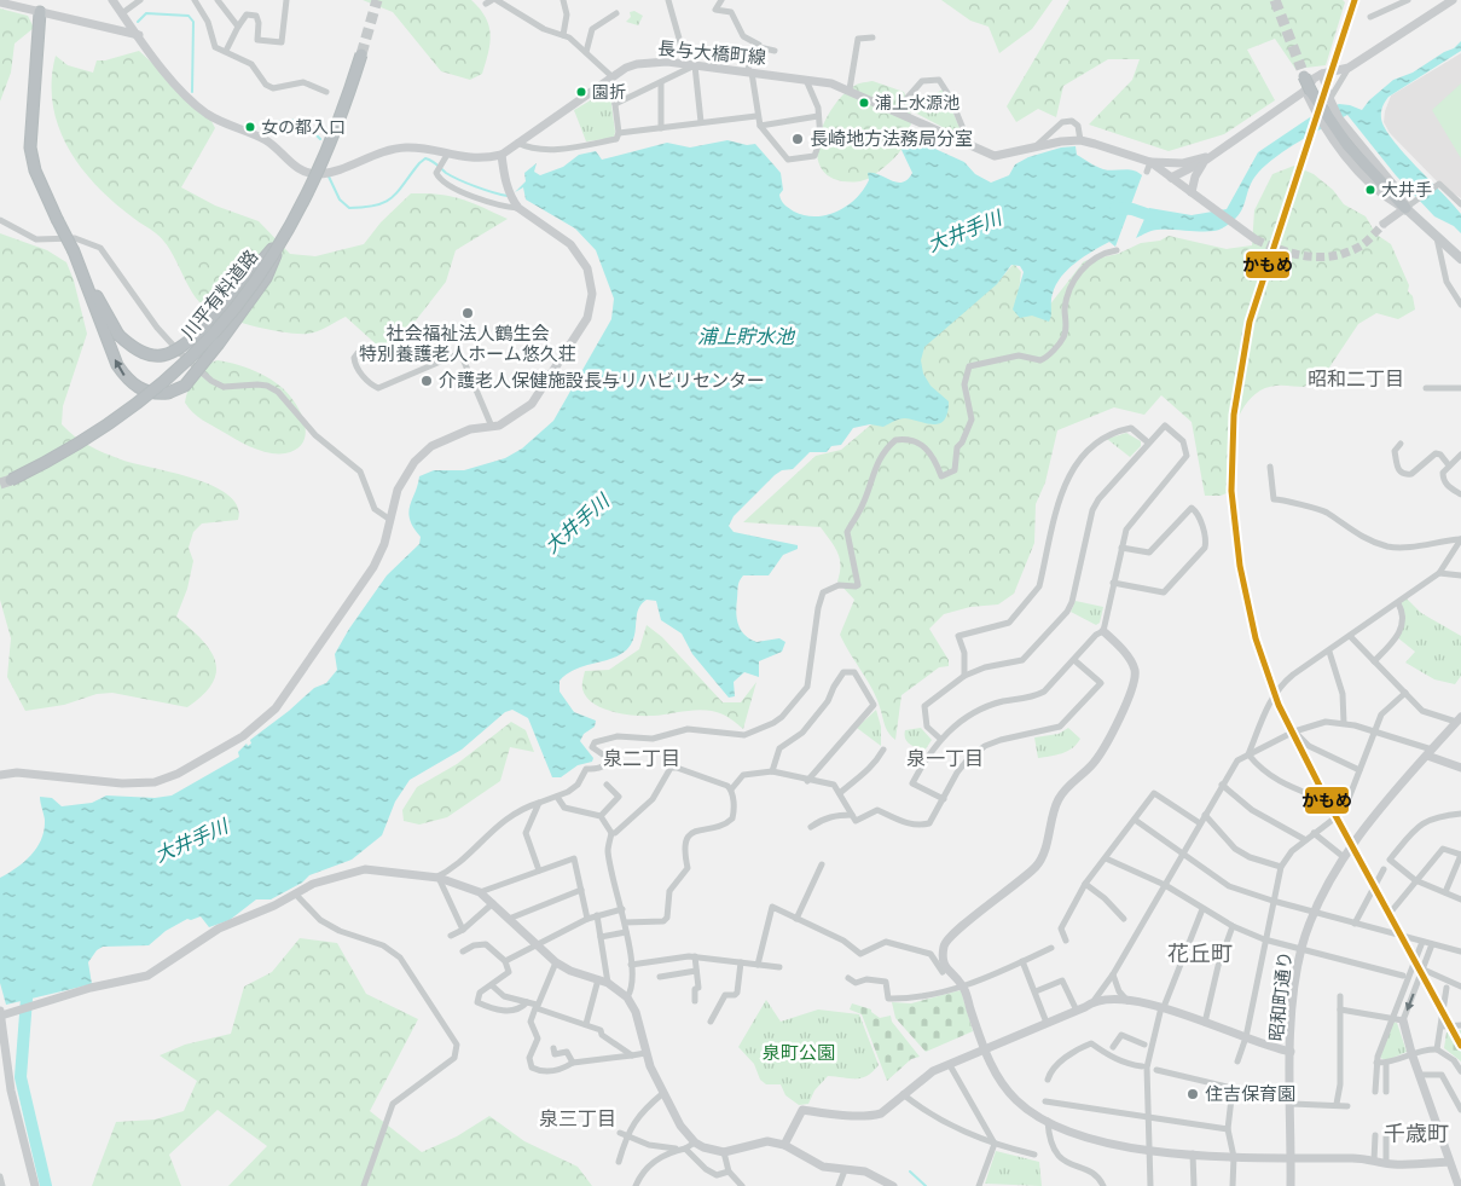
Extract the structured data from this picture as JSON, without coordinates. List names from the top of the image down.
{
  "streets": {
    "highway": ["川平有料道路"],
    "street": ["長与大橋町線", "昭和町通り"]
  },
  "districts": [
    "昭和二丁目",
    "泉二丁目",
    "泉一丁目",
    "花丘町",
    "泉三丁目",
    "千歳町"
  ],
  "water": ["大井手川", "浦上貯水池"],
  "parks": ["泉町公園"],
  "places": [
    "園折",
    "浦上水源池",
    "女の都入口",
    "長崎地方法務局分室",
    "大井手",
    "社会福祉法人鶴生会 特別養護老人ホーム悠久荘",
    "介護老人保健施設長与リハビリセンター",
    "住吉保育園"
  ],
  "lines": ["transit line かもめ"]
}
